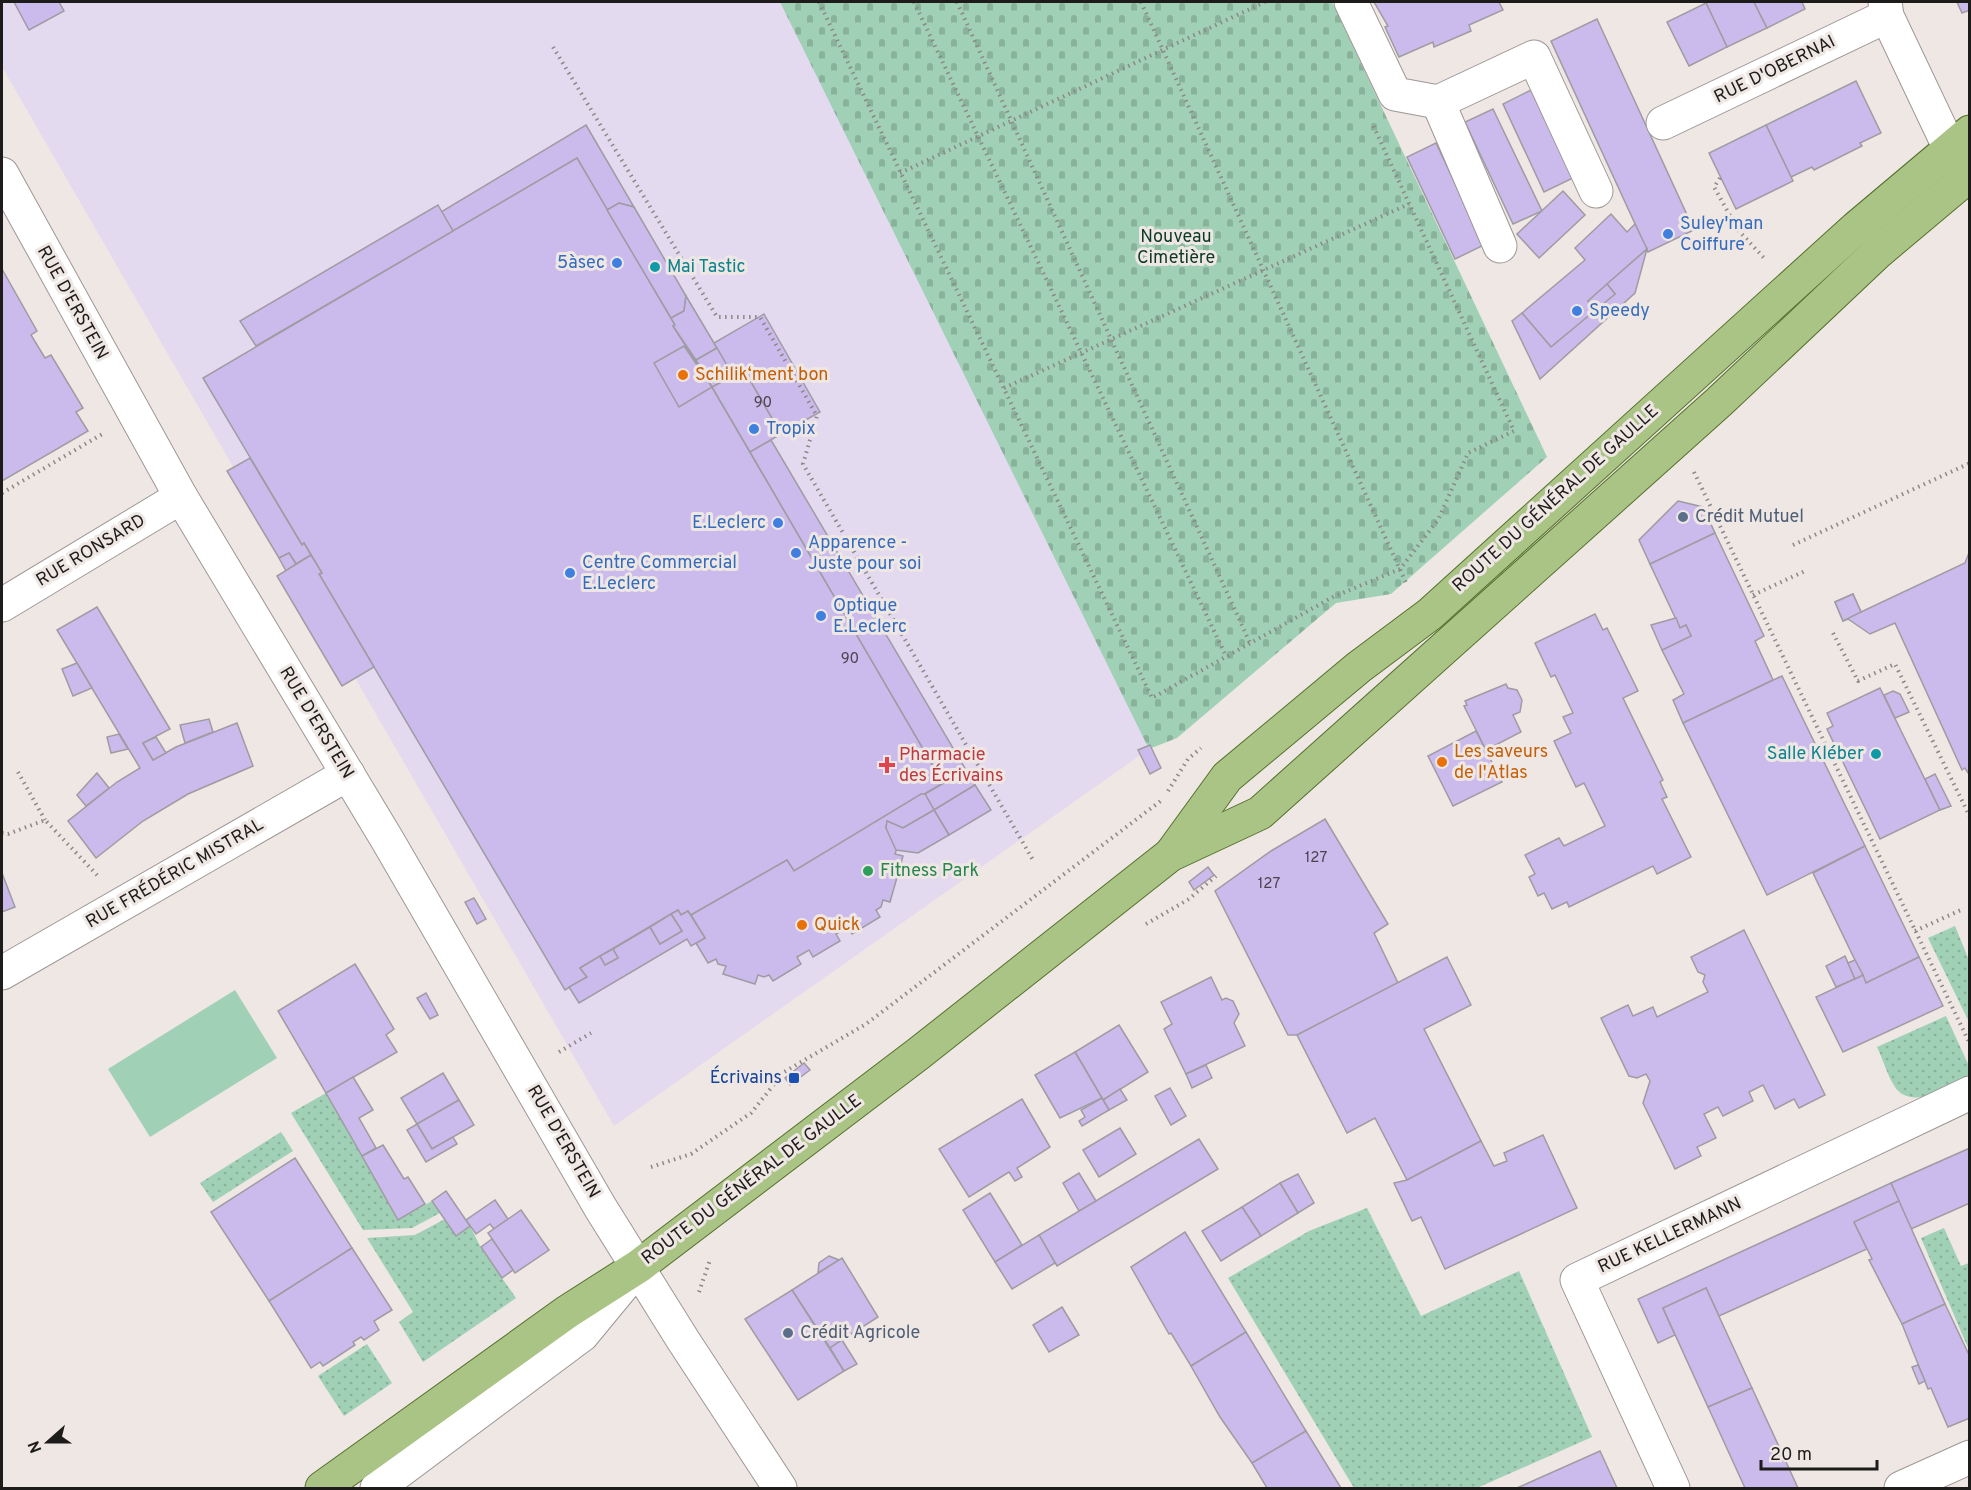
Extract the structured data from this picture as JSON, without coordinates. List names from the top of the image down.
{
  "streets": {
    "main road": ["ROUTE DU GÉNÉRAL DE GAULLE"],
    "street": [
      "RUE D'OBERNAI",
      "RUE D'ERSTEIN",
      "RUE RONSARD",
      "RUE FRÉDÉRIC MISTRAL",
      "RUE KELLERMANN"
    ]
  },
  "crossings": [
    ["RUE D'OBERNAI", "ROUTE DU GÉNÉRAL DE GAULLE"],
    ["RUE D'ERSTEIN", "ROUTE DU GÉNÉRAL DE GAULLE"],
    ["RUE D'ERSTEIN", "RUE RONSARD"],
    ["RUE D'ERSTEIN", "RUE FRÉDÉRIC MISTRAL"]
  ],
  "parks": ["Nouveau Cimetière"],
  "places": {
    "other": [
      "Suley'man Coiffure",
      "5àsec",
      "Mai Tastic",
      "Speedy",
      "Schilik‘ment bon",
      "Tropix",
      "Crédit Mutuel",
      "E.Leclerc",
      "Apparence - Juste pour soi",
      "Centre Commercial E.Leclerc",
      "Optique E.Leclerc",
      "Salle Kléber",
      "Les saveurs de l'Atlas",
      "Fitness Park",
      "Quick",
      "Crédit Agricole"
    ],
    "health": ["Pharmacie des Écrivains"],
    "transit": ["Écrivains"]
  },
  "house_numbers": [
    "90",
    "90",
    "127",
    "127"
  ],
  "scale_bar": "20 m",
  "north": "left"
}
